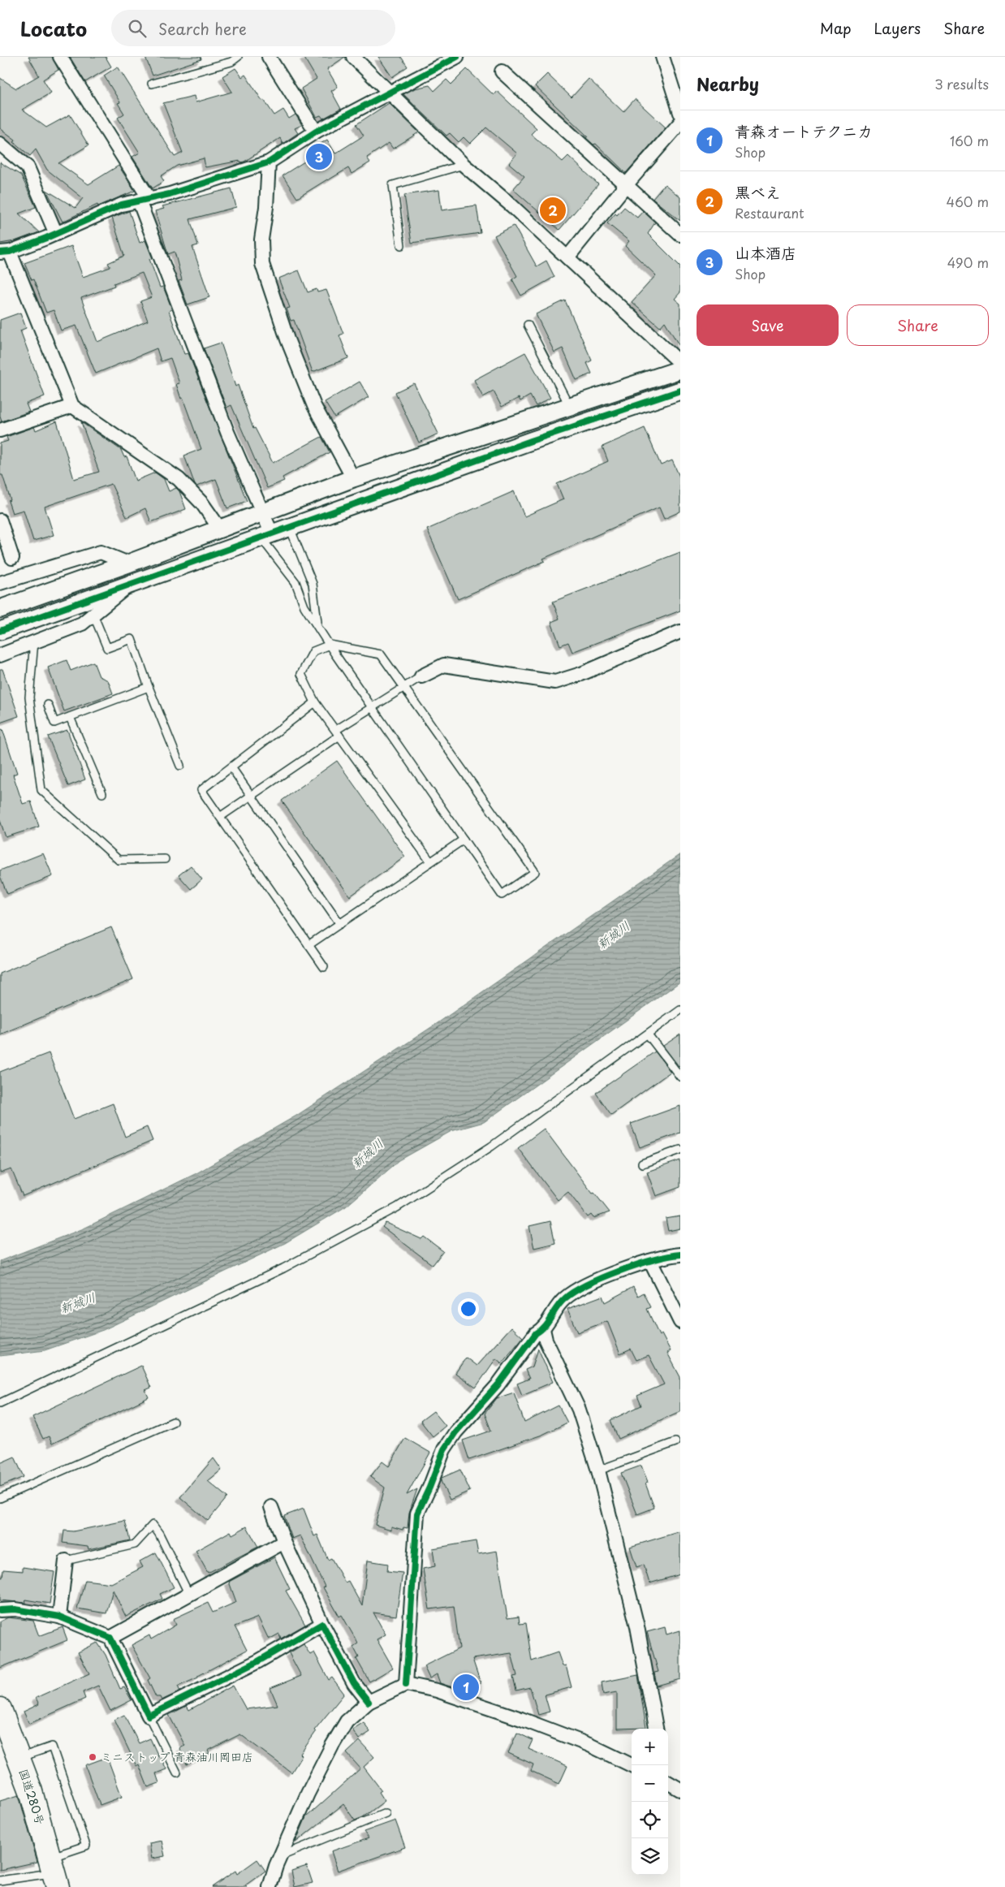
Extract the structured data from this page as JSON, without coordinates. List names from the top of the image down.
{
  "streets": {
    "highway": ["国道280号"]
  },
  "water": ["新城川"],
  "places": ["ミニストップ 青森油川岡田店"],
  "page": {
    "header": "Locato",
    "search": "Search here",
    "nav": ["Map", "Layers", "Share"],
    "heading": ["Nearby", "3 results"],
    "list": [
      {
        "mark": "1",
        "name": "青森オートテクニカ",
        "note": "Shop",
        "value": "160 m"
      },
      {
        "mark": "2",
        "name": "黒べえ",
        "note": "Restaurant",
        "value": "460 m"
      },
      {
        "mark": "3",
        "name": "山本酒店",
        "note": "Shop",
        "value": "490 m"
      }
    ],
    "pins": ["3", "2", "1"],
    "buttons": ["Save", "Share"],
    "map_buttons": ["+", "−"]
  }
}
